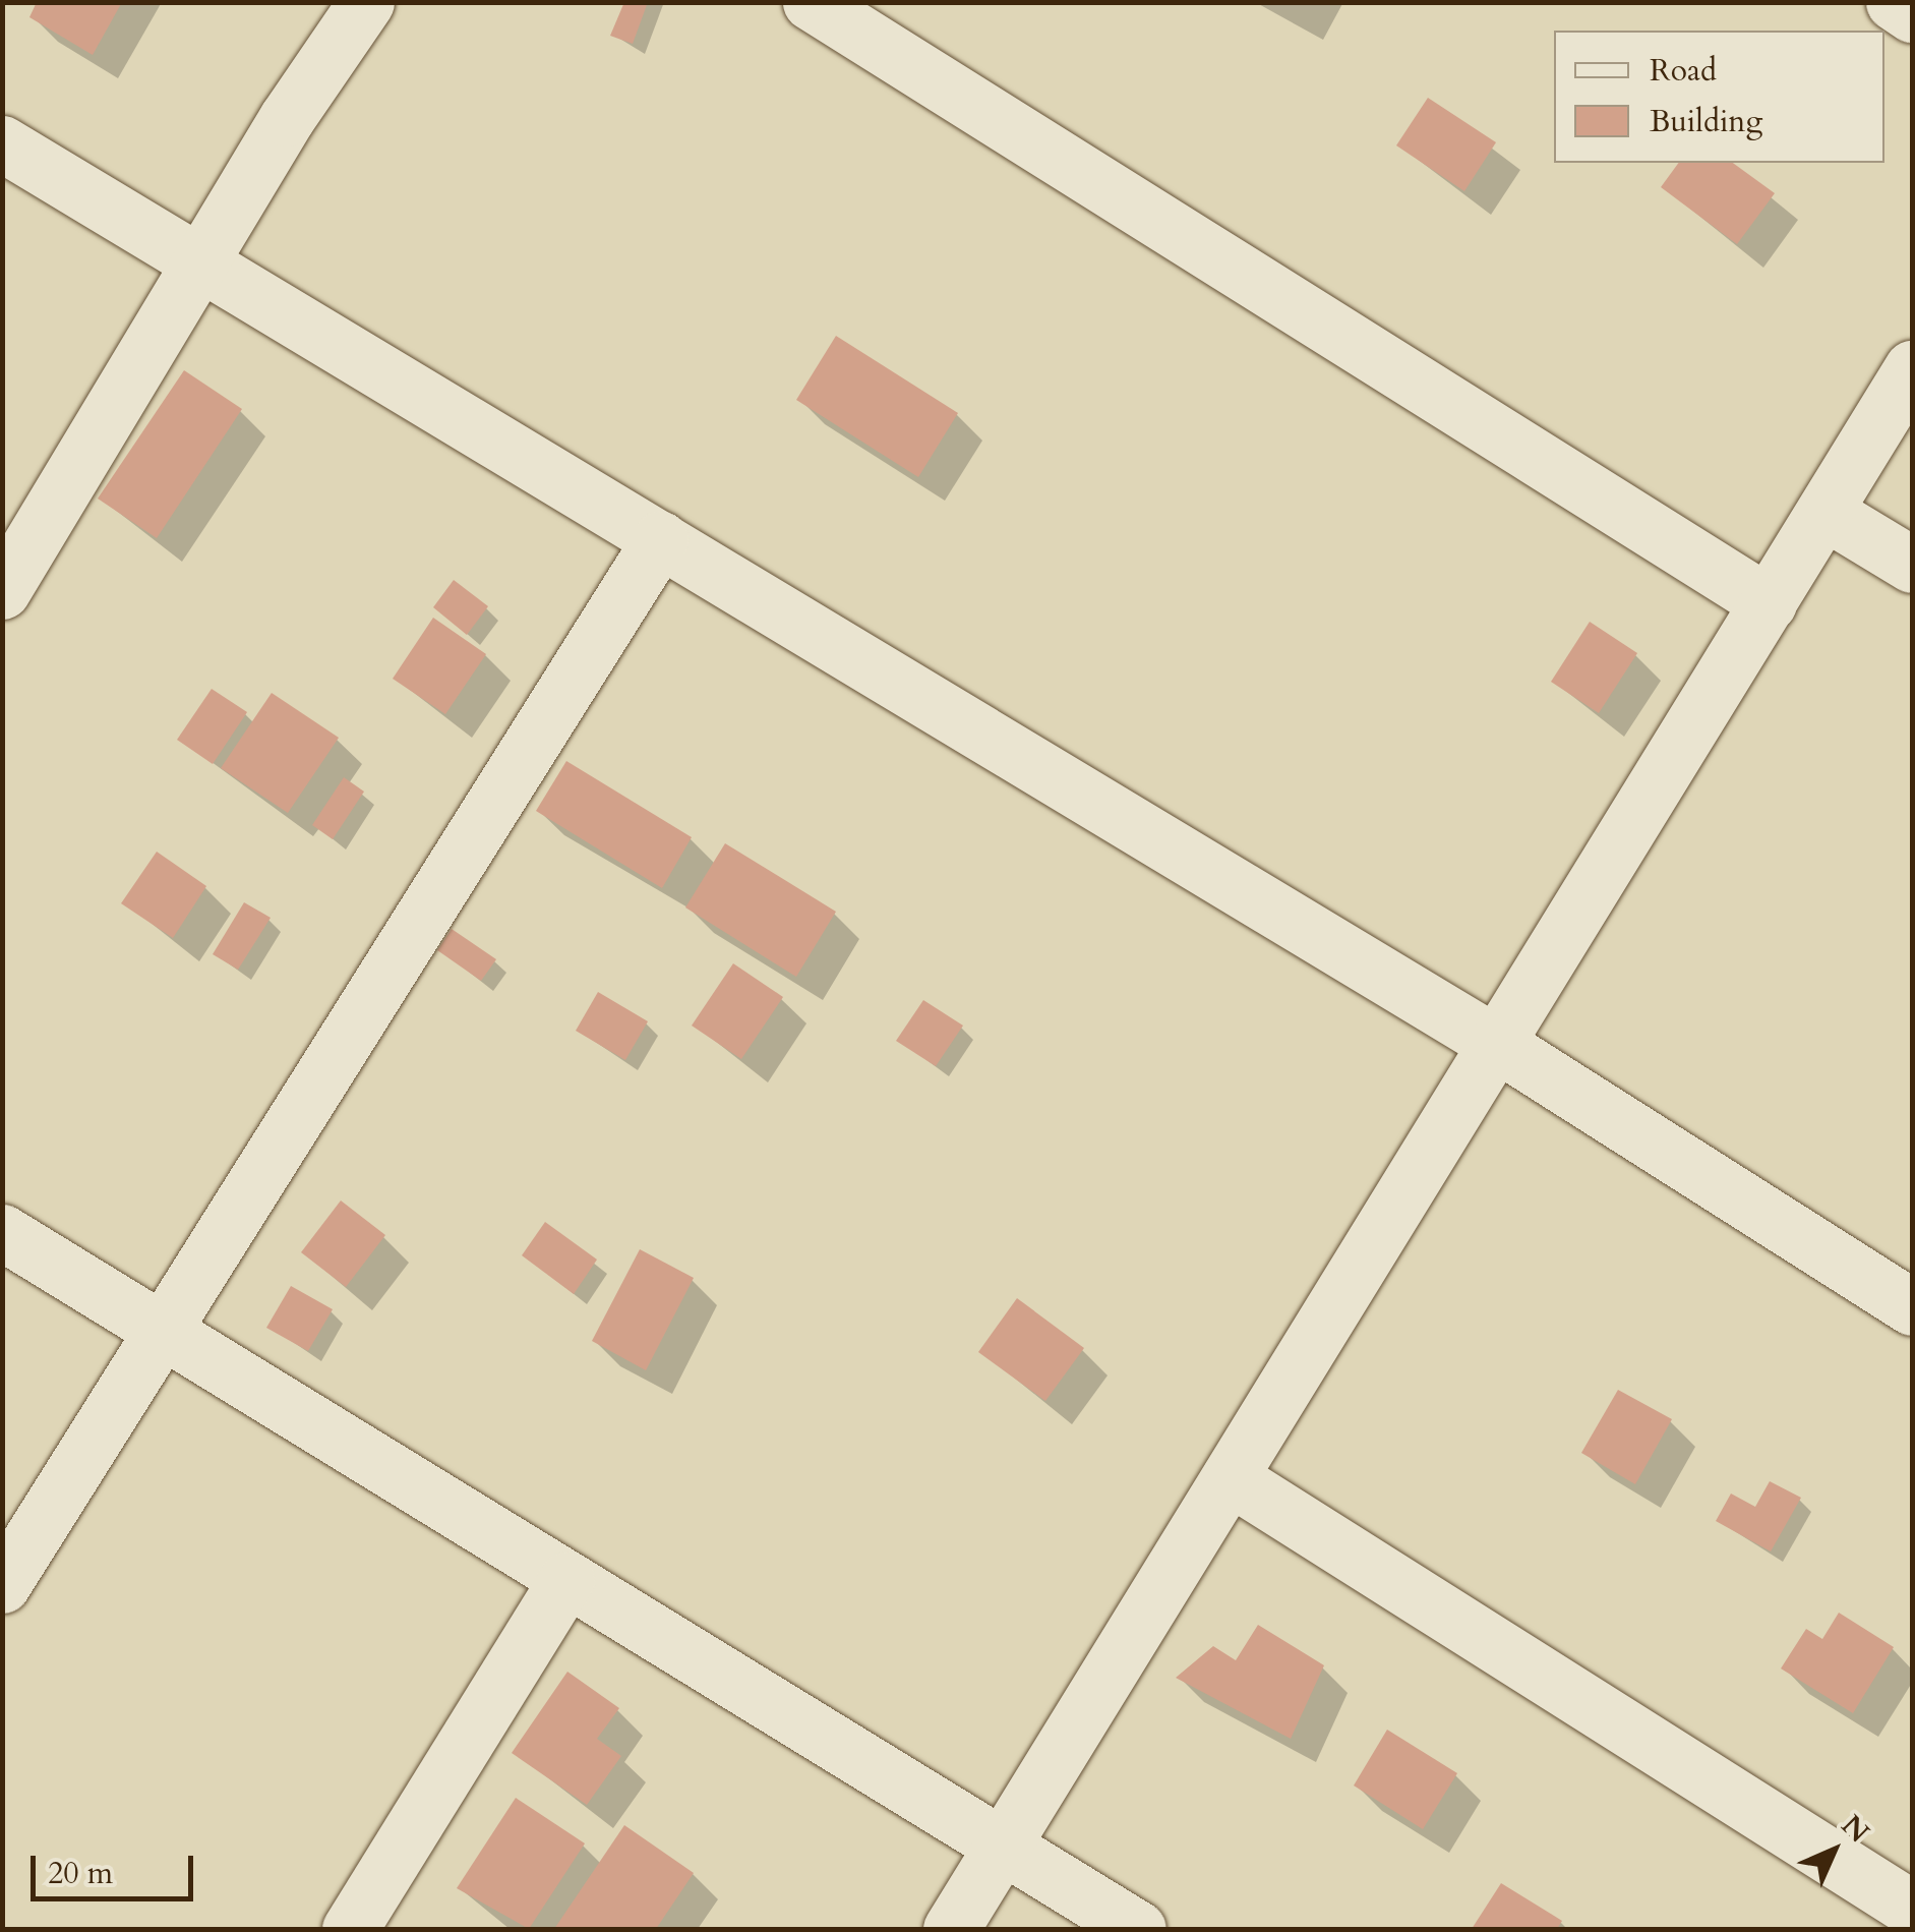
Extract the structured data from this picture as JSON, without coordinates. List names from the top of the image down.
{
  "legend": ["Road", "Building"],
  "scale_bar": "20 m",
  "north": "top right"
}
